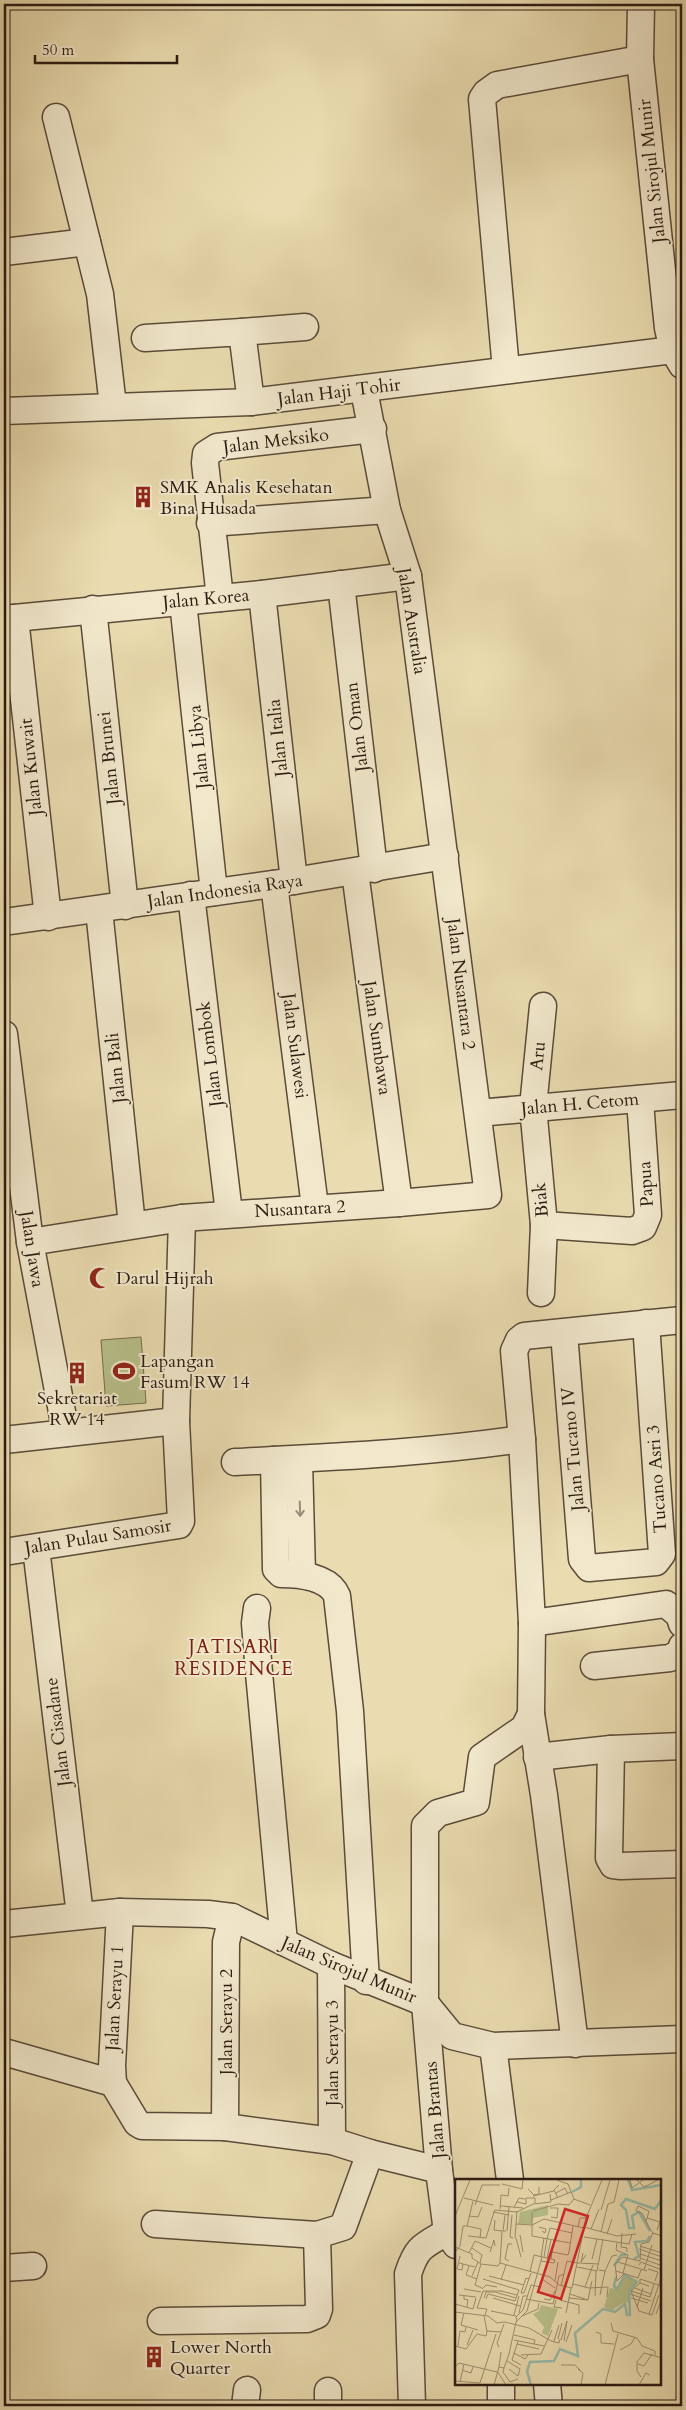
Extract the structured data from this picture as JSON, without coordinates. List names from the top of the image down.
{
  "streets": {
    "street": [
      "Jalan Sirojul Munir",
      "Jalan Haji Tohir",
      "Jalan Meksiko",
      "Jalan Korea",
      "Jalan Australia",
      "Jalan Oman",
      "Jalan Italia",
      "Jalan Libya",
      "Jalan Brunei",
      "Jalan Kuwait",
      "Jalan Indonesia Raya",
      "Jalan Nusantara 2",
      "Jalan Sumbawa",
      "Jalan Sulawesi",
      "Jalan Lombok",
      "Aru",
      "Jalan Bali",
      "Jalan H. Cetom",
      "Papua",
      "Biak",
      "Nusantara 2",
      "Jalan Jawa",
      "Jalan Tucano IV",
      "Tucano Asri 3",
      "Jalan Pulau Samosir",
      "Jalan Cisadane",
      "Jalan Serayu 1",
      "Jalan Serayu 2",
      "Jalan Serayu 3",
      "Jalan Brantas"
    ]
  },
  "crossings": [
    ["Jalan Sirojul Munir", "Jalan Haji Tohir"],
    ["Jalan Sirojul Munir", "Jalan Cisadane"],
    ["Jalan Sirojul Munir", "Jalan Serayu 1"],
    ["Jalan Sirojul Munir", "Jalan Serayu 2"],
    ["Jalan Sirojul Munir", "Jalan Serayu 3"],
    ["Jalan Sirojul Munir", "Jalan Brantas"],
    ["Jalan Haji Tohir", "Jalan Australia"],
    ["Jalan Meksiko", "Jalan Korea"],
    ["Jalan Meksiko", "Jalan Australia"],
    ["Jalan Korea", "Jalan Australia"],
    ["Jalan Korea", "Jalan Oman"],
    ["Jalan Korea", "Jalan Italia"],
    ["Jalan Korea", "Jalan Libya"],
    ["Jalan Korea", "Jalan Brunei"],
    ["Jalan Korea", "Jalan Kuwait"],
    ["Jalan Australia", "Jalan Indonesia Raya"],
    ["Jalan Australia", "Jalan Nusantara 2"],
    ["Jalan Oman", "Jalan Indonesia Raya"],
    ["Jalan Oman", "Jalan Sumbawa"],
    ["Jalan Italia", "Jalan Indonesia Raya"],
    ["Jalan Italia", "Jalan Sulawesi"],
    ["Jalan Libya", "Jalan Indonesia Raya"],
    ["Jalan Libya", "Jalan Lombok"],
    ["Jalan Brunei", "Jalan Indonesia Raya"],
    ["Jalan Kuwait", "Jalan Indonesia Raya"],
    ["Jalan Indonesia Raya", "Jalan Nusantara 2"],
    ["Jalan Indonesia Raya", "Jalan Sumbawa"],
    ["Jalan Indonesia Raya", "Jalan Sulawesi"],
    ["Jalan Indonesia Raya", "Jalan Lombok"],
    ["Jalan Indonesia Raya", "Jalan Bali"],
    ["Jalan Nusantara 2", "Jalan H. Cetom"],
    ["Jalan Nusantara 2", "Nusantara 2"],
    ["Jalan Sumbawa", "Nusantara 2"],
    ["Jalan Sulawesi", "Nusantara 2"],
    ["Jalan Lombok", "Nusantara 2"],
    ["Aru", "Jalan H. Cetom"],
    ["Aru", "Biak"],
    ["Jalan Bali", "Nusantara 2"],
    ["Jalan H. Cetom", "Papua"],
    ["Jalan H. Cetom", "Biak"],
    ["Jalan H. Cetom", "Nusantara 2"],
    ["Papua", "Biak"],
    ["Nusantara 2", "Jalan Jawa"],
    ["Jalan Tucano IV", "Tucano Asri 3"],
    ["Jalan Pulau Samosir", "Jalan Cisadane"]
  ],
  "districts": ["JATISARI RESIDENCE"],
  "places": {
    "building": ["SMK Analis Kesehatan Bina Husada", "Sekretariat RW 14", "Lower North Quarter"],
    "mosque": ["Darul Hijrah"],
    "sports": ["Lapangan Fasum RW 14"]
  },
  "scale_bar": "50 m"
}
